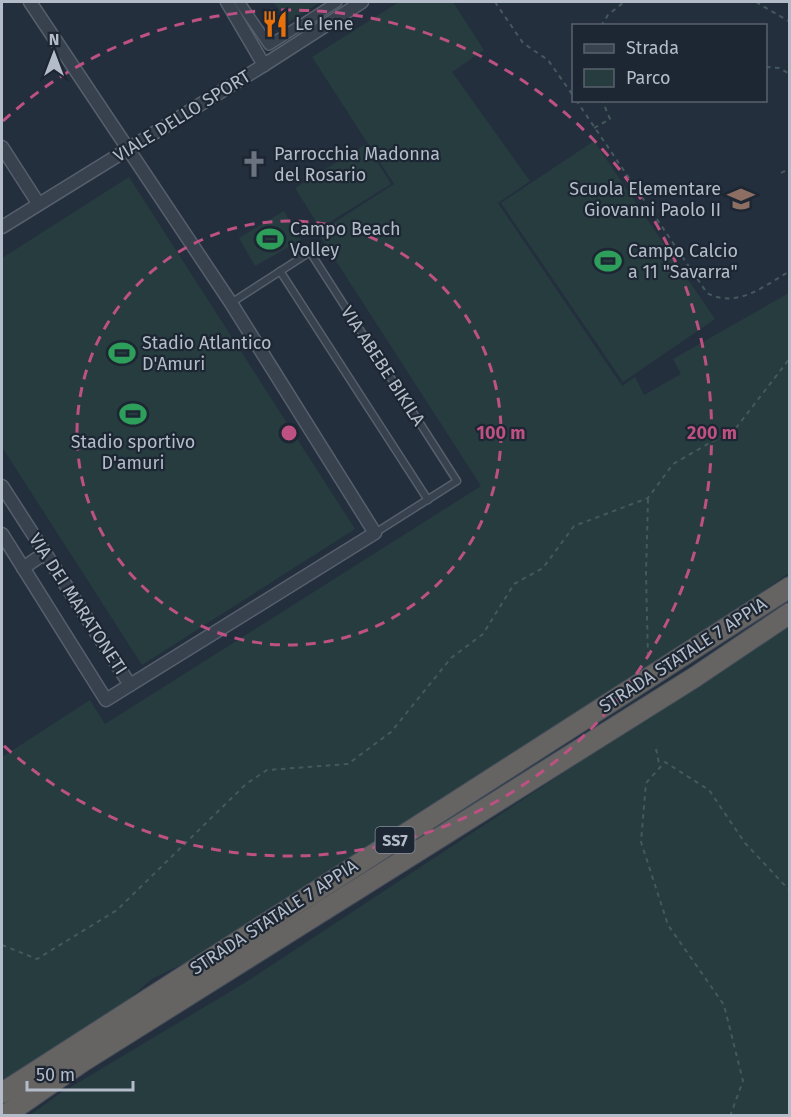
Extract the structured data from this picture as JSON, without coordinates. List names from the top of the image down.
{
  "streets": {
    "highway": ["STRADA STATALE 7 APPIA", "SS7"],
    "street": ["VIALE DELLO SPORT", "VIA ABEBE BIKILA", "VIA DEI MARATONETI"]
  },
  "crossings": [
    ["VIA ABEBE BIKILA", "VIA DEI MARATONETI"]
  ],
  "places": {
    "restaurant": ["Le Iene"],
    "church": ["Parrocchia Madonna del Rosario"],
    "school or university": ["Scuola Elementare Giovanni Paolo II"],
    "sports": [
      "Campo Beach Volley",
      "Campo Calcio a 11 \"Savarra\"",
      "Stadio Atlantico D'Amuri",
      "Stadio sportivo D'amuri"
    ]
  },
  "legend": ["Strada", "Parco"],
  "scale_bar": "50 m",
  "north": "top",
  "rings": ["100 m", "200 m"]
}
